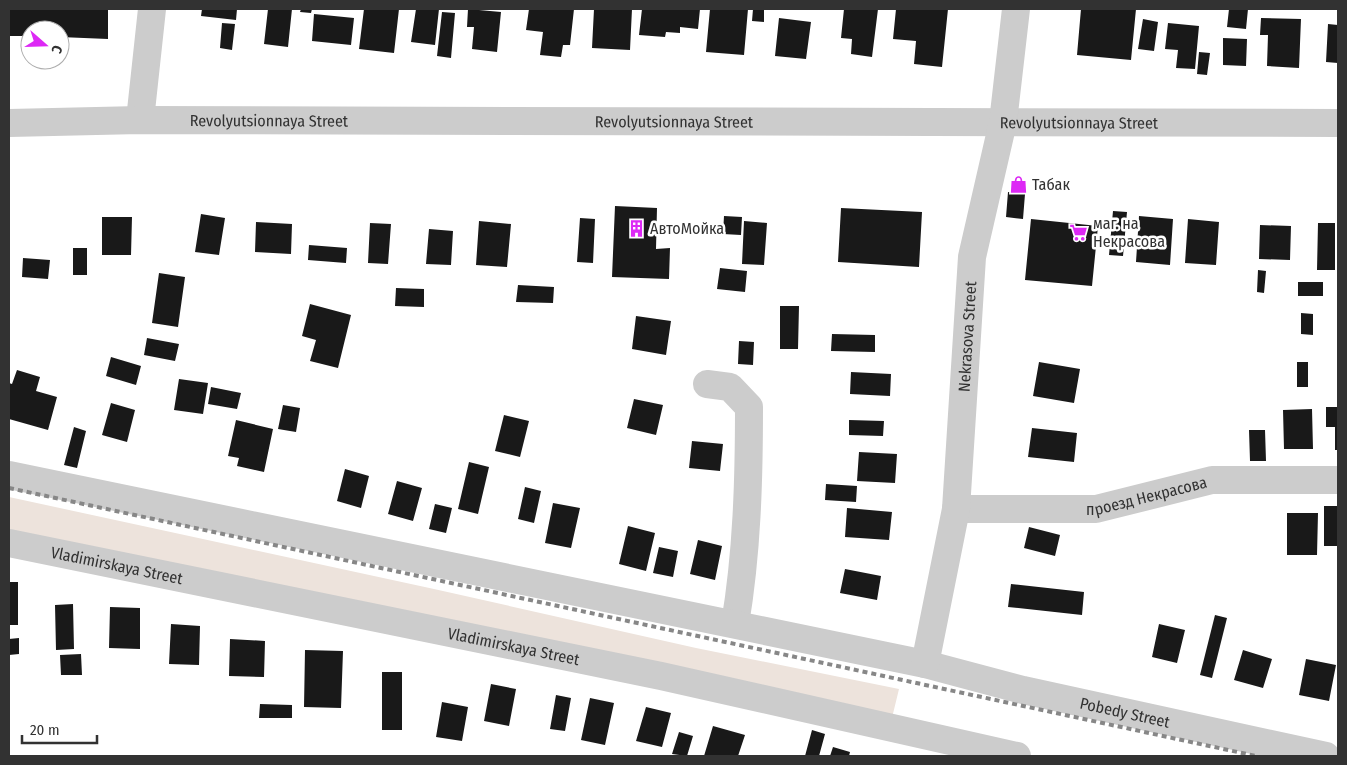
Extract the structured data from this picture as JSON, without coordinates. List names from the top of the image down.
{
  "streets": {
    "street": [
      "Revolyutsionnaya Street",
      "Nekrasova Street",
      "проезд Некрасова",
      "Vladimirskaya Street",
      "Pobedy Street"
    ]
  },
  "crossings": [
    ["Revolyutsionnaya Street", "Nekrasova Street"],
    ["Nekrasova Street", "проезд Некрасова"],
    ["Nekrasova Street", "Pobedy Street"]
  ],
  "places": {
    "shop": ["Табак"],
    "building": ["АвтоМойка"],
    "supermarket": ["маг. на Некрасова"]
  },
  "scale_bar": "20 m",
  "north": "right"
}
